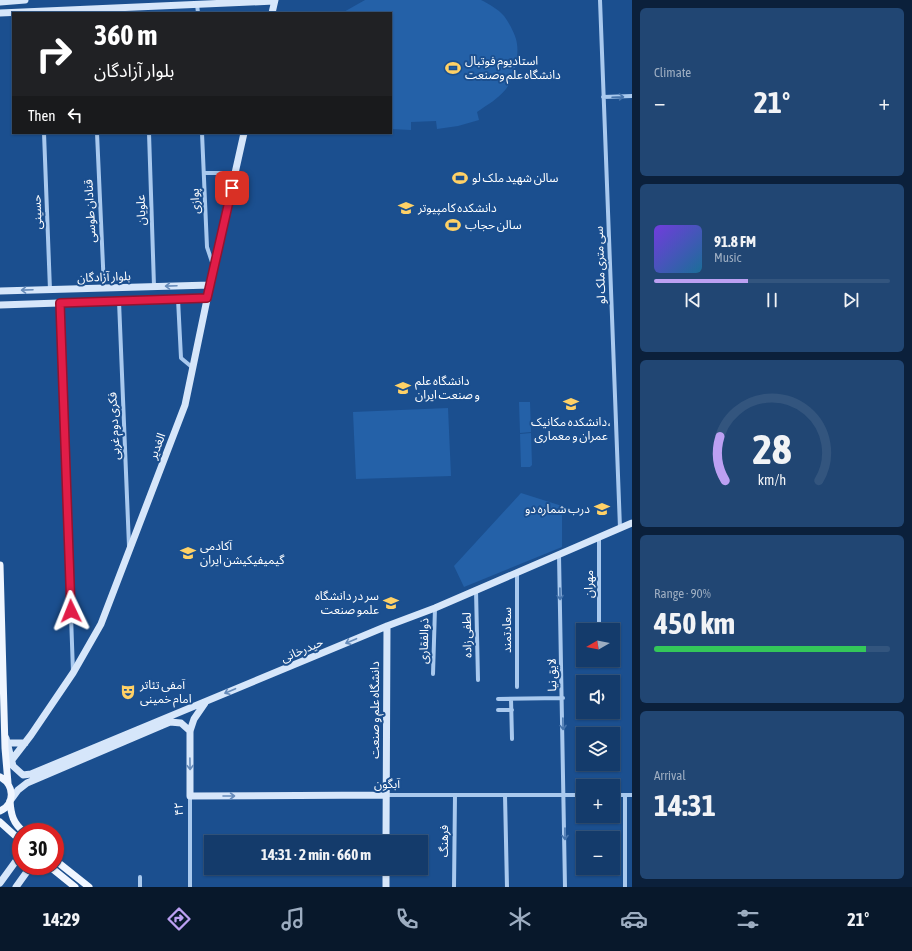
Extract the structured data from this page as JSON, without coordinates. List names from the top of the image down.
{
  "streets": {
    "main road": [
      "بلوار آزادگان",
      "الغدیر",
      "حیدرخانی",
      "دانشگاه علم و صنعت",
      "آبگون",
      "۴۲"
    ],
    "street": [
      "پوازی",
      "علویان",
      "قنادان طوسی",
      "حسینی",
      "سی متری ملک لو",
      "فکری دوم غربی",
      "مهران",
      "سعادتمند",
      "لطفی زاده",
      "ذوالفقاری",
      "لایق نیا",
      "فرهنگ"
    ]
  },
  "crossings": [
    ["پوازی", "الغدیر"],
    ["علویان", "بلوار آزادگان"],
    ["قنادان طوسی", "بلوار آزادگان"],
    ["حسینی", "بلوار آزادگان"],
    ["سی متری ملک لو", "حیدرخانی"],
    ["بلوار آزادگان", "فکری دوم غربی"],
    ["بلوار آزادگان", "الغدیر"],
    ["فکری دوم غربی", "الغدیر"],
    ["الغدیر", "حیدرخانی"],
    ["مهران", "حیدرخانی"],
    ["سعادتمند", "حیدرخانی"],
    ["لطفی زاده", "حیدرخانی"],
    ["ذوالفقاری", "حیدرخانی"],
    ["حیدرخانی", "لایق نیا"],
    ["حیدرخانی", "دانشگاه علم و صنعت"],
    ["لایق نیا", "آبگون"],
    ["دانشگاه علم و صنعت", "آبگون"],
    ["آبگون", "۴۲"],
    ["آبگون", "فرهنگ"]
  ],
  "one_way": ["لایق نیا", "آبگون", "۴۲"],
  "places": {
    "sports": ["استادیوم فوتبال دانشگاه علم وصنعت", "سالن شهید ملک لو", "سالن حجاب"],
    "school or university": [
      "دانشکده کامپیوتر",
      "دانشگاه علم و صنعت ایران",
      "دانشکده مکانیک، عمران و معماری",
      "درب شماره دو",
      "آکادمی گیمیفیکیشن ایران",
      "سر در دانشگاه علمو صنعت"
    ],
    "theatre": ["آمفی تئاتر امام خمینی"]
  },
  "north": "left",
  "page": {
    "tile": [
      "Climate",
      ["Range · 90%", "450 km"],
      ["Arrival", "14:31"]
    ],
    "turn": ["360 m", "بلوار آزادگان"],
    "heat": ["−", "21°", "+"],
    "then": "Then",
    "song": ["91.8 FM", "Music"],
    "map_buttons": ["+", "−"],
    "limit": "30",
    "trip": "14:31 · 2 min · 660 m",
    "tabs": ["14:29", "21°"],
    "gauge": ["28", "km/h"]
  }
}
